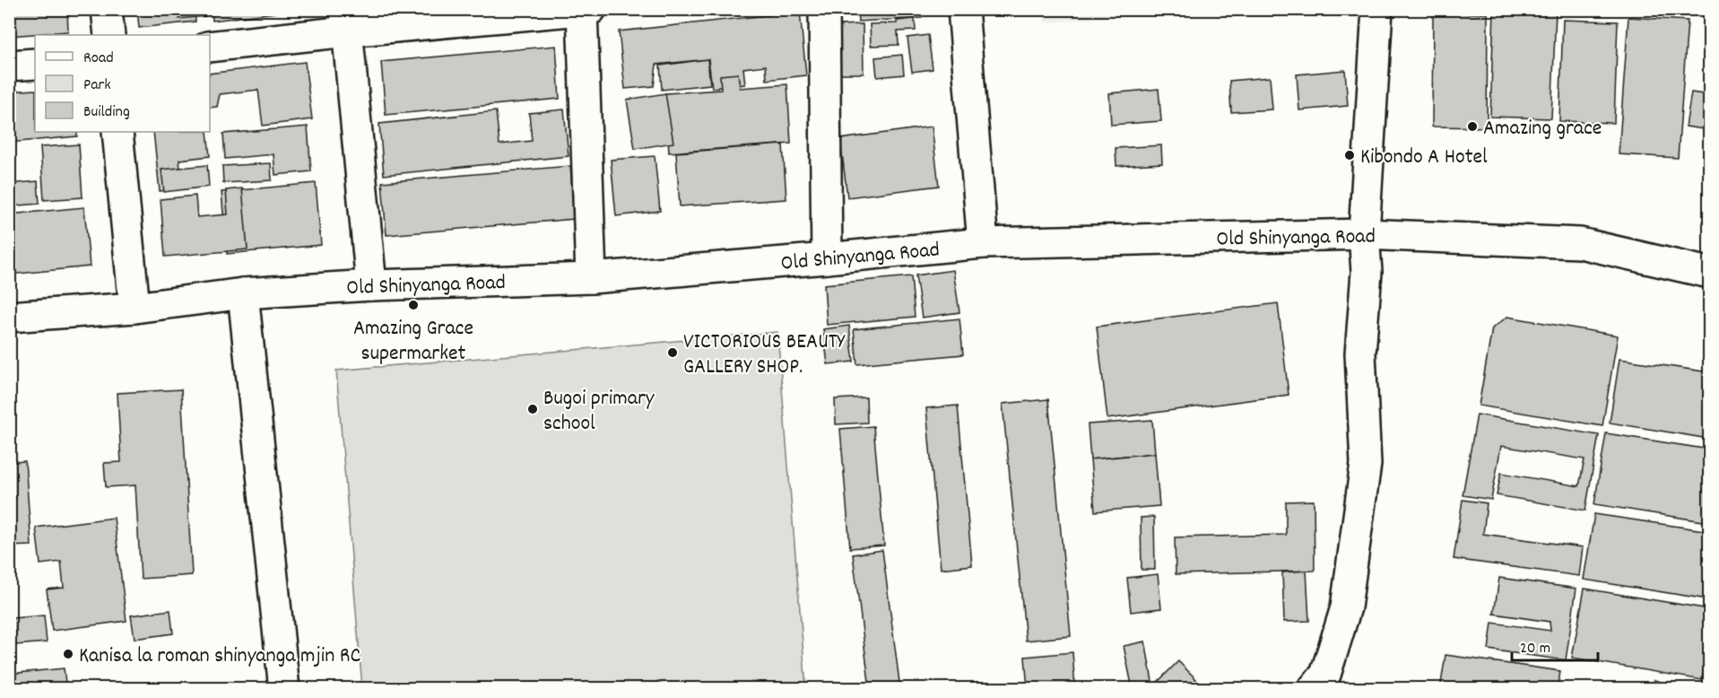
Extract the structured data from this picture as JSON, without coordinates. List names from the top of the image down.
{
  "streets": {
    "street": ["Old Shinyanga Road"]
  },
  "places": [
    "Amazing grace",
    "Kibondo A Hotel",
    "Amazing Grace supermarket",
    "VICTORIOUS BEAUTY GALLERY SHOP.",
    "Bugoi primary school",
    "Kanisa la roman shinyanga mjin RC"
  ],
  "legend": ["Road", "Park", "Building"],
  "scale_bar": "20 m"
}
